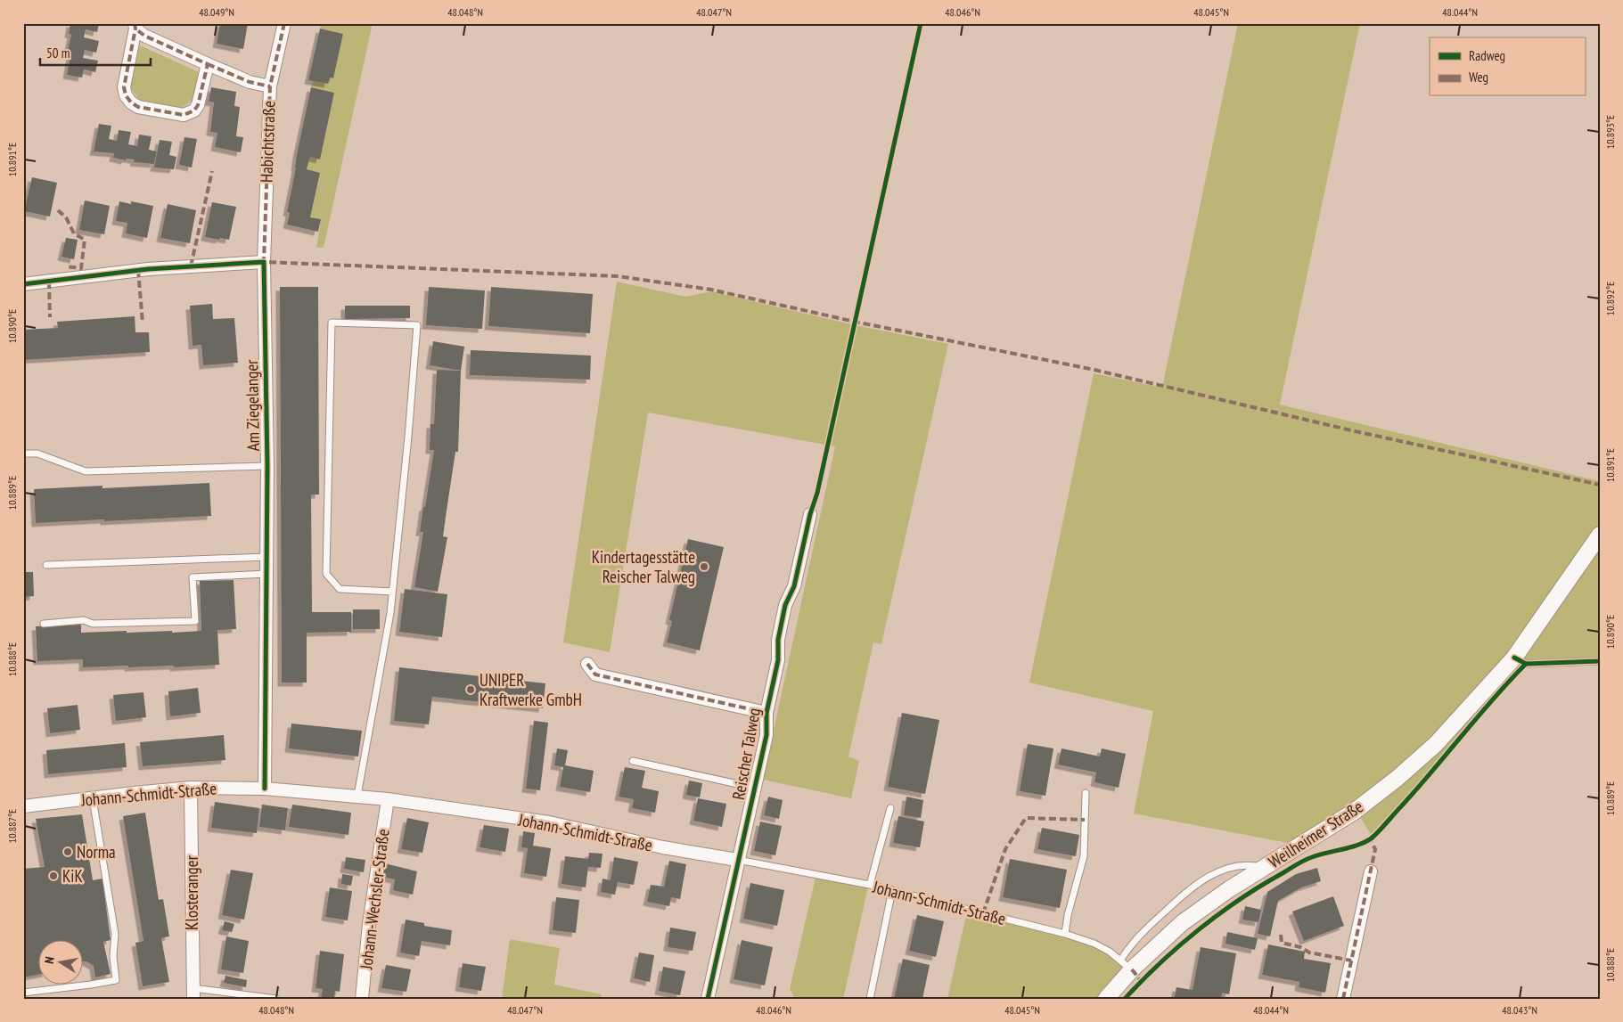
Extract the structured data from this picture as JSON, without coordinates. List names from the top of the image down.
{
  "streets": {
    "street": [
      "Habichtstraße",
      "Am Ziegelanger",
      "Reischer Talweg",
      "Johann-Schmidt-Straße",
      "Weilheimer Straße",
      "Klosteranger",
      "Johann-Wechsler-Straße"
    ]
  },
  "crossings": [
    ["Habichtstraße", "Am Ziegelanger"],
    ["Am Ziegelanger", "Johann-Schmidt-Straße"],
    ["Reischer Talweg", "Johann-Schmidt-Straße"],
    ["Johann-Schmidt-Straße", "Weilheimer Straße"],
    ["Johann-Schmidt-Straße", "Klosteranger"],
    ["Johann-Schmidt-Straße", "Johann-Wechsler-Straße"]
  ],
  "places": [
    "Kindertagesstätte Reischer Talweg",
    "UNIPER Kraftwerke GmbH",
    "Norma",
    "KiK"
  ],
  "legend": ["Radweg", "Weg"],
  "scale_bar": "50 m",
  "north": "left",
  "coordinates": [
    "48.049°N",
    "48.048°N",
    "48.047°N",
    "48.046°N",
    "48.045°N",
    "48.044°N",
    "10.893°E",
    "10.891°E",
    "10.892°E",
    "10.890°E",
    "10.889°E",
    "10.888°E",
    "10.887°E",
    "48.043°N"
  ]
}
